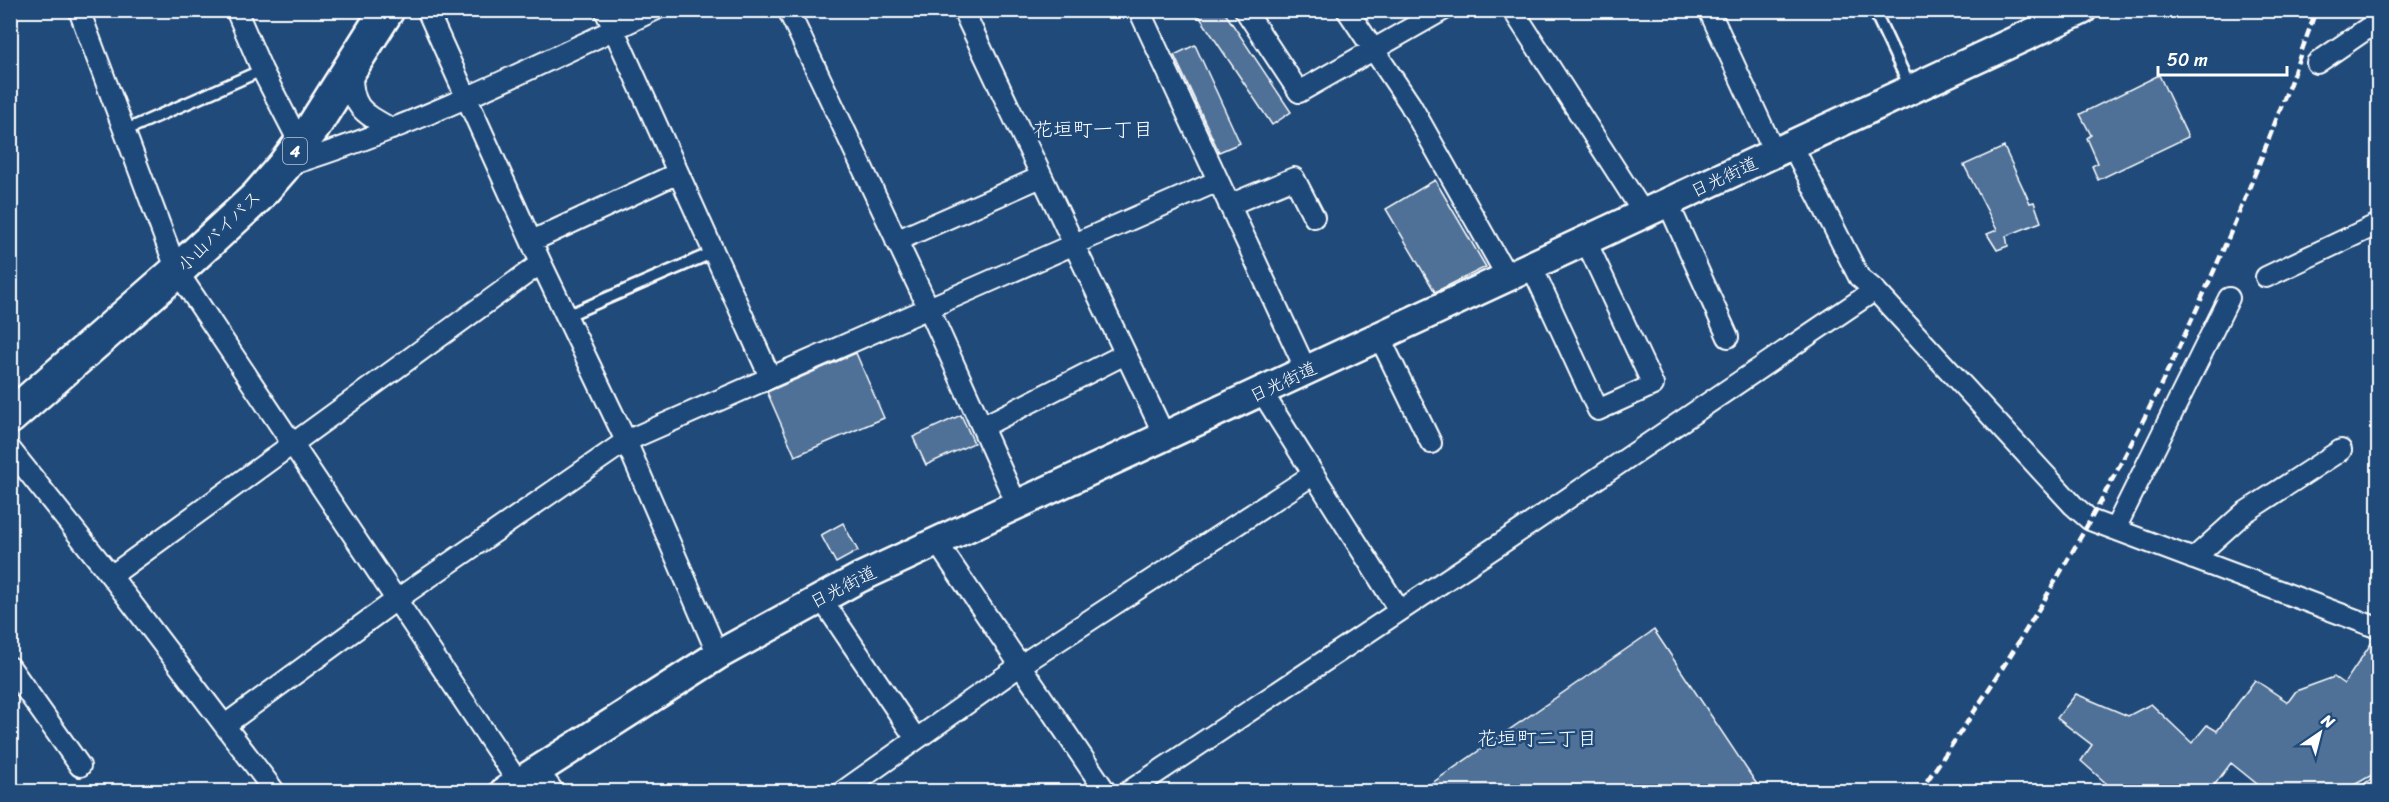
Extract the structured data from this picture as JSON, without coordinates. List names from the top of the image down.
{
  "streets": {
    "highway": ["4", "小山バイパス"],
    "main road": ["日光街道"]
  },
  "districts": ["花垣町一丁目", "花垣町二丁目"],
  "scale_bar": "50 m",
  "north": "top right"
}
